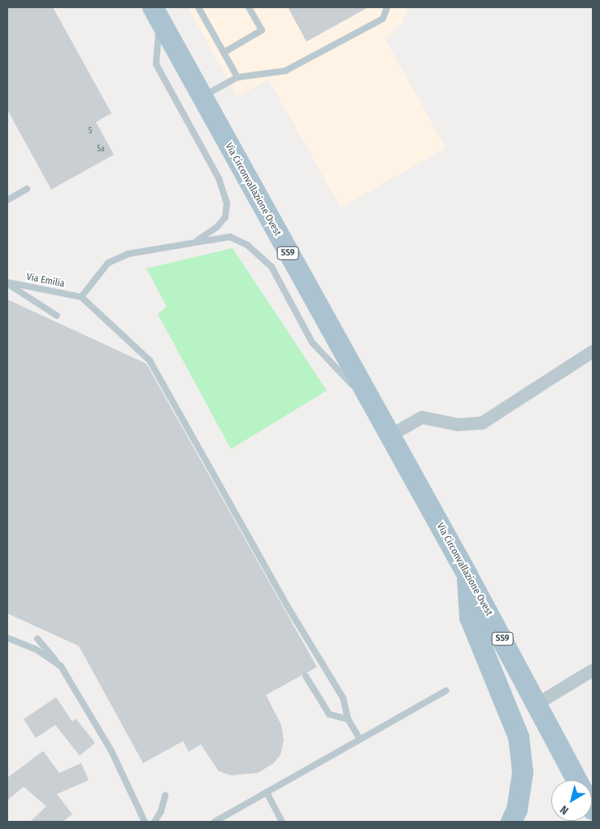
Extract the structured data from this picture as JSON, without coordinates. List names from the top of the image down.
{
  "streets": {
    "main road": ["Via Circonvallazione Ovest", "SS9"],
    "lane": ["Via Emilia"]
  },
  "house_numbers": ["5", "5a"],
  "north": "bottom left"
}
